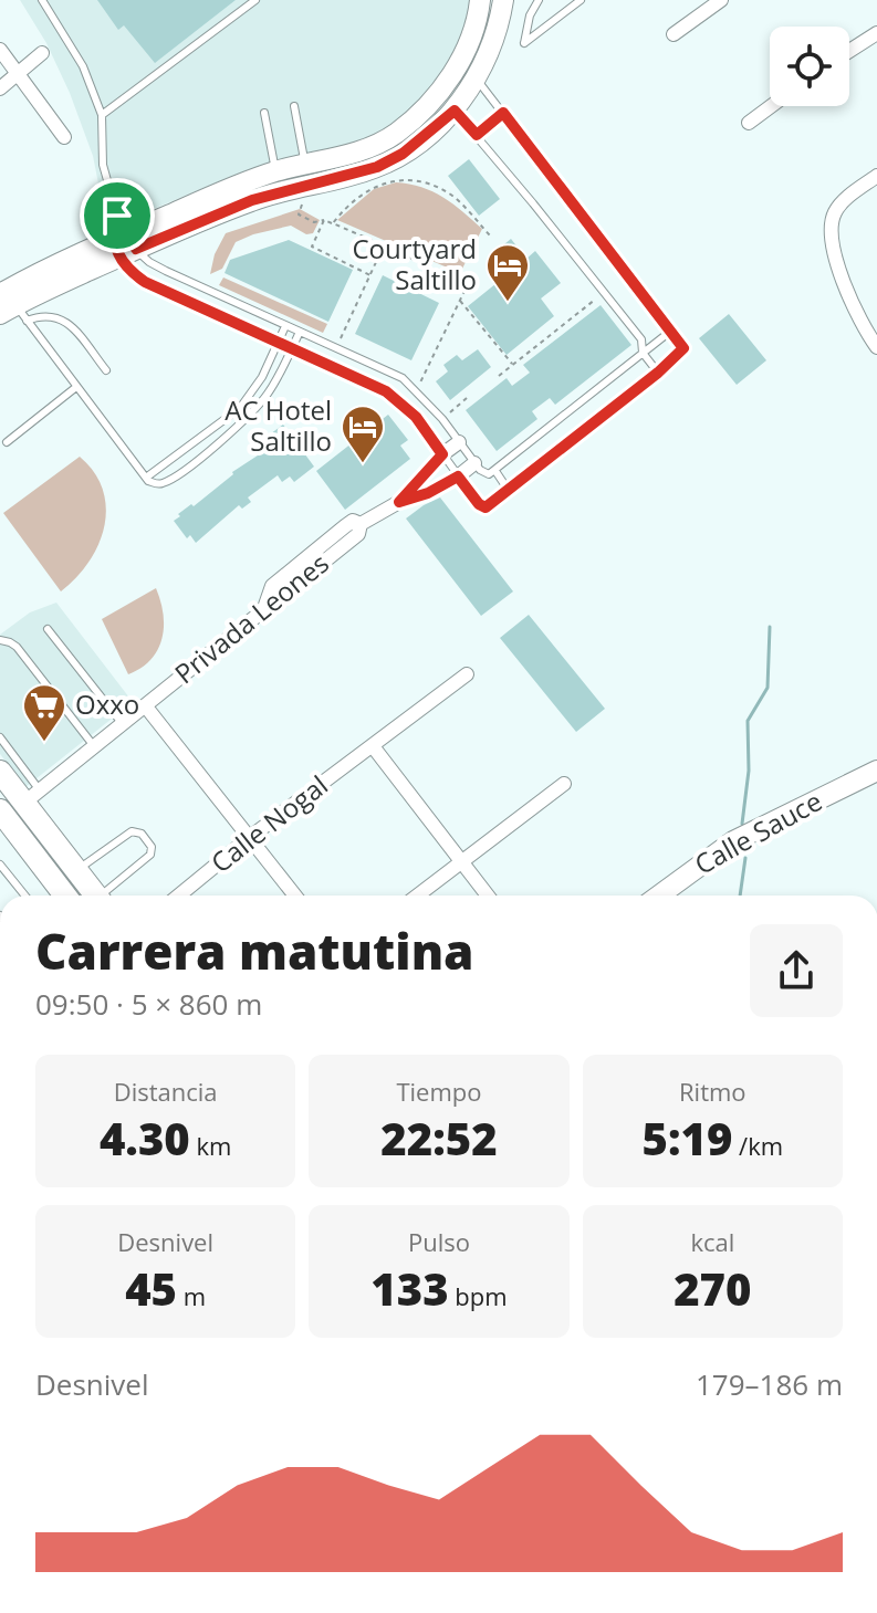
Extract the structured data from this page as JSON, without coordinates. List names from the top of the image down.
{
  "streets": {
    "street": ["Privada Leones", "Calle Nogal", "Calle Sauce"]
  },
  "places": {
    "hotel": ["Courtyard Saltillo", "AC Hotel Saltillo"],
    "supermarket": ["Oxxo"]
  },
  "page": {
    "heading": ["Carrera matutina", "09:50 · 5 × 860 m"],
    "stats": [
      ["Distancia", "4.30 km"],
      ["Tiempo", "22:52"],
      ["Ritmo", "5:19 /km"],
      ["Desnivel", "45 m"],
      ["Pulso", "133 bpm"],
      ["kcal", "270"]
    ],
    "chart": ["Desnivel", "179–186 m"]
  }
}
